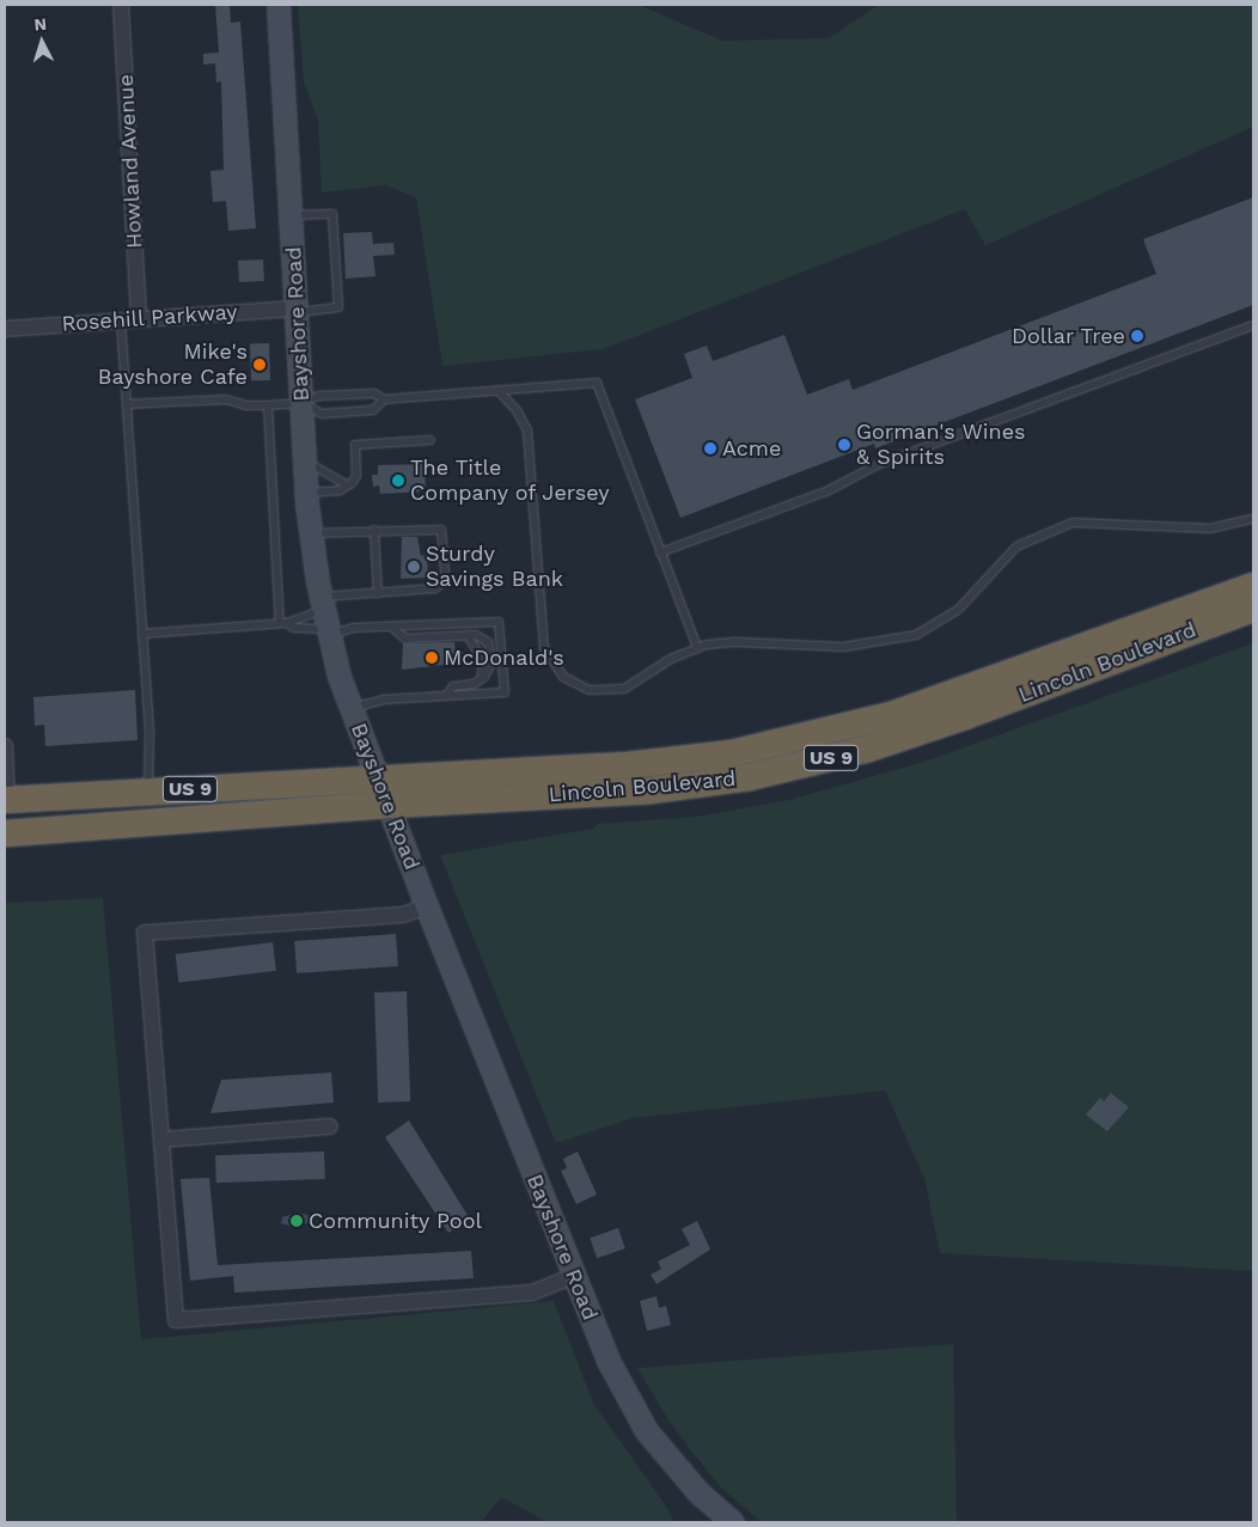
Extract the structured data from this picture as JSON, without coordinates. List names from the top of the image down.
{
  "streets": {
    "highway": ["Lincoln Boulevard", "US 9"],
    "street": ["Howland Avenue", "Rosehill Parkway", "Bayshore Road"]
  },
  "crossings": [
    ["Howland Avenue", "Rosehill Parkway"],
    ["Rosehill Parkway", "Bayshore Road"],
    ["Bayshore Road", "Lincoln Boulevard"]
  ],
  "places": [
    "Dollar Tree",
    "Mike's Bayshore Cafe",
    "Gorman's Wines & Spirits",
    "Acme",
    "The Title Company of Jersey",
    "Sturdy Savings Bank",
    "McDonald's",
    "Community Pool"
  ],
  "north": "top"
}
